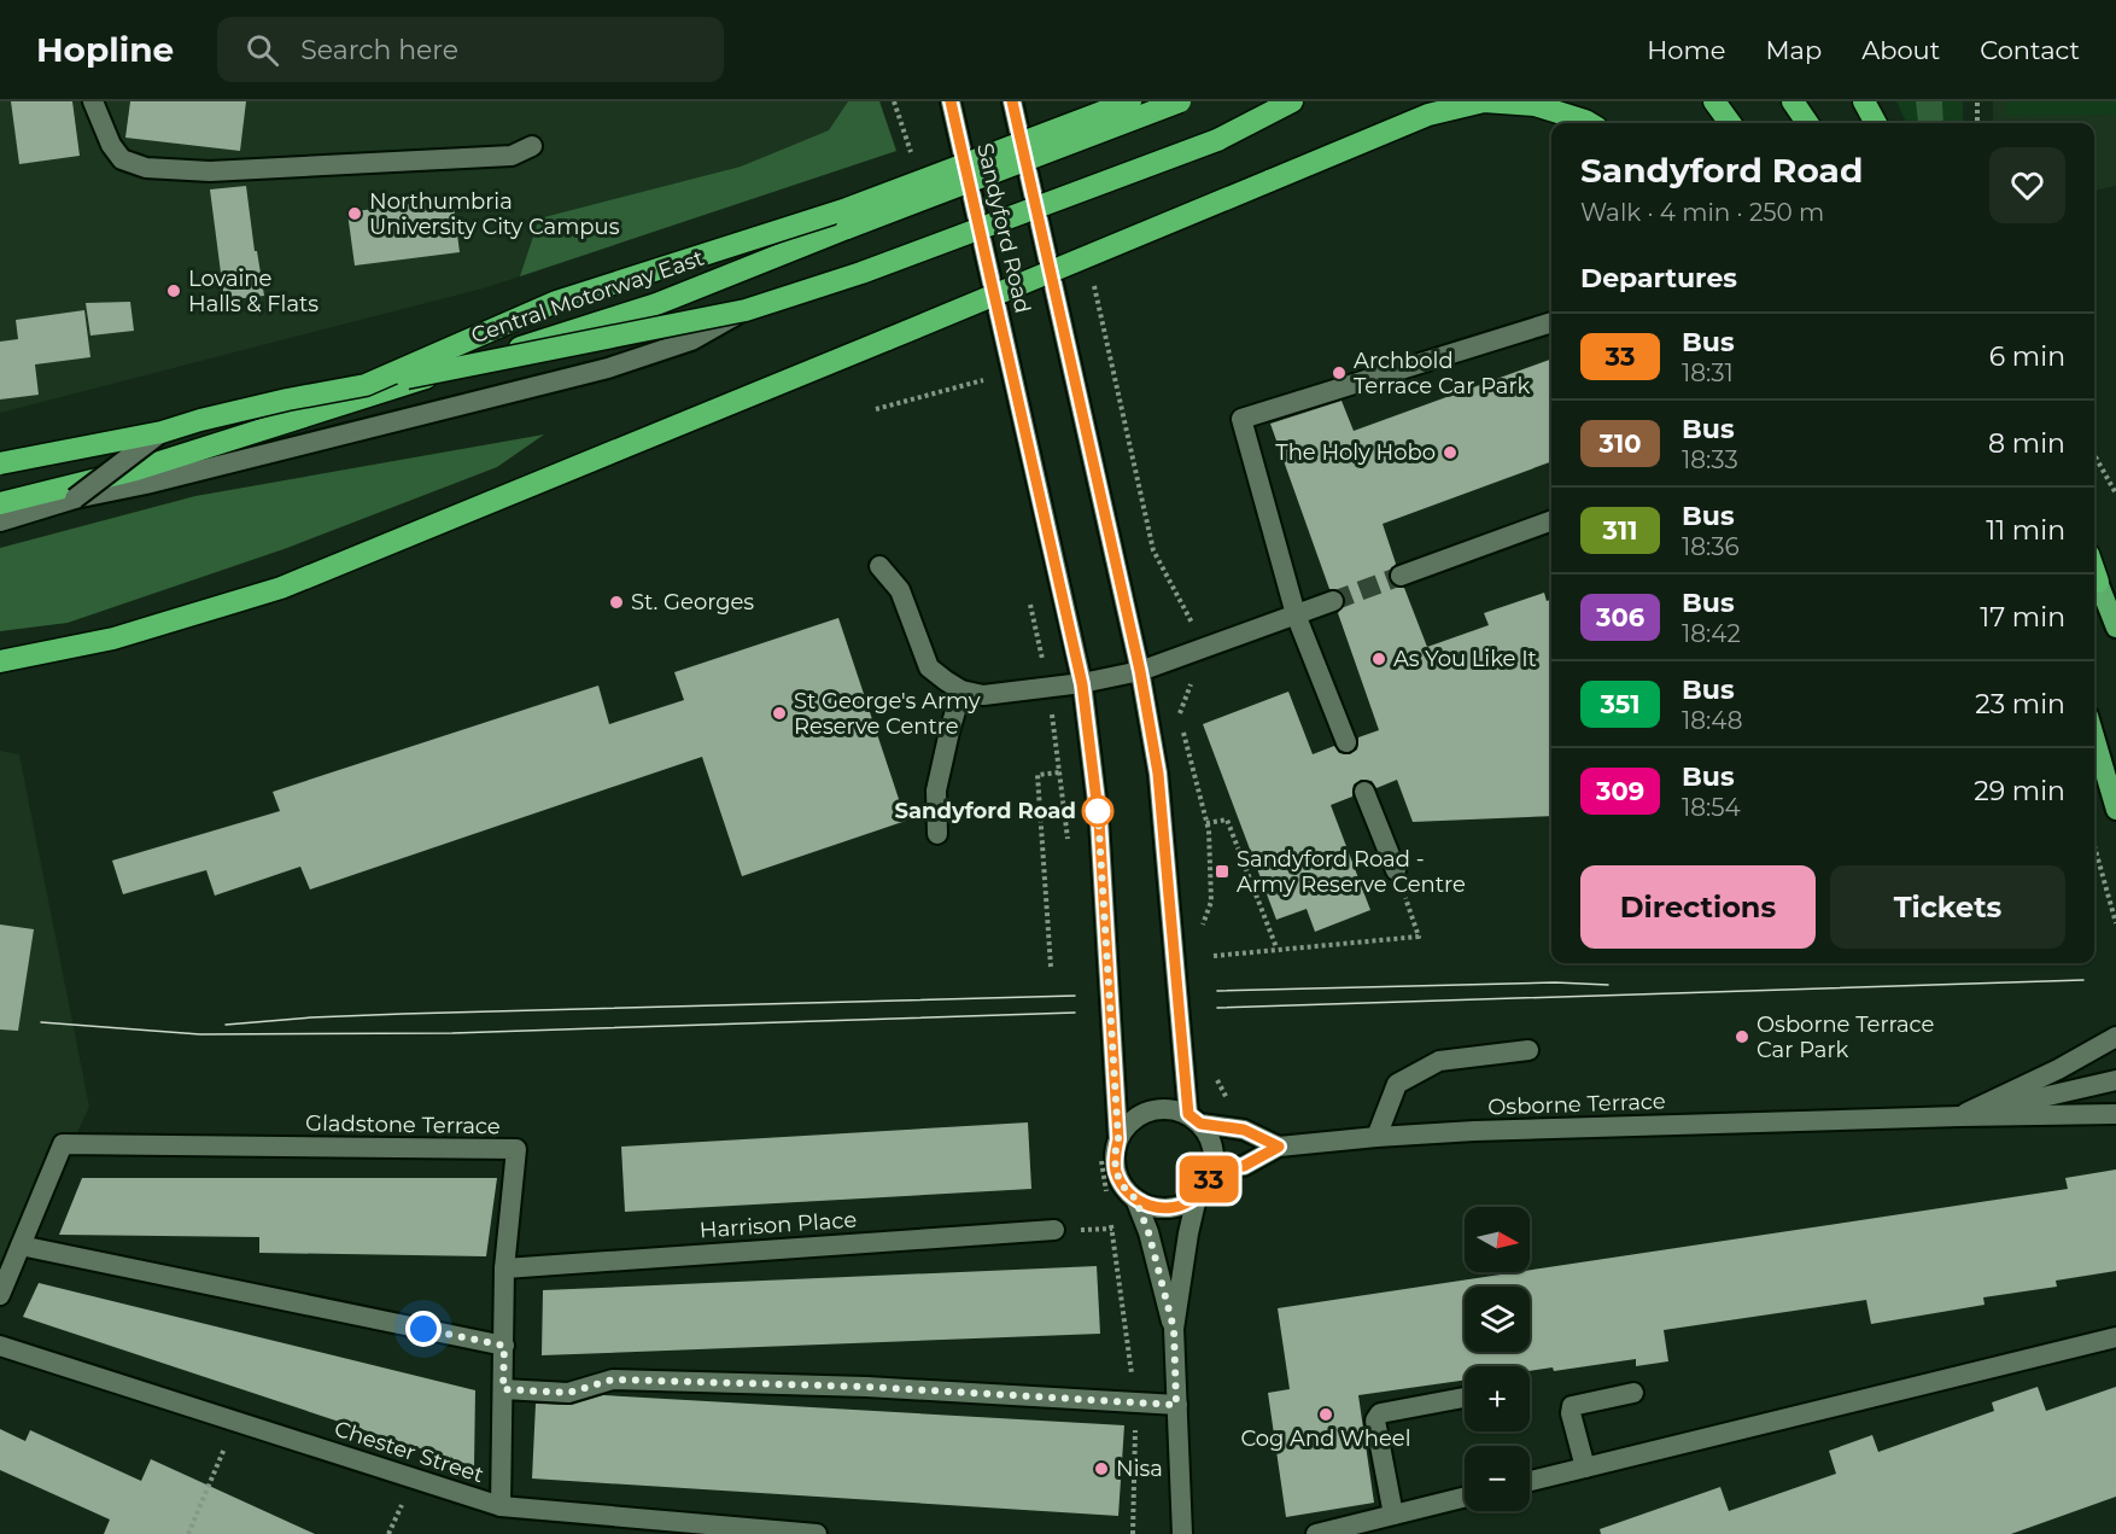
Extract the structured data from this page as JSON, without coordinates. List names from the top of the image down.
{
  "streets": {
    "highway": ["Central Motorway East"],
    "main road": [
      "Sandyford Road",
      "Osborne Terrace",
      "Gladstone Terrace",
      "Harrison Place",
      "Chester Street"
    ]
  },
  "crossings": [
    ["Gladstone Terrace", "Harrison Place"],
    ["Gladstone Terrace", "Chester Street"]
  ],
  "places": {
    "other": [
      "Northumbria University City Campus",
      "Lovaine Halls & Flats",
      "Archbold Terrace Car Park",
      "The Holy Hobo",
      "St. Georges",
      "As You Like It",
      "St George's Army Reserve Centre",
      "Sandyford Road",
      "Osborne Terrace Car Park",
      "Cog And Wheel",
      "Nisa"
    ],
    "transit": ["Sandyford Road - Army Reserve Centre"]
  },
  "lines": ["bus line 33"],
  "north": "right",
  "page": {
    "header": "Hopline",
    "search": "Search here",
    "nav": [
      "Home",
      "Map",
      "About",
      "Contact"
    ],
    "on_map": "33",
    "heading": [
      ["Sandyford Road", "Walk · 4 min · 250 m"],
      "Departures"
    ],
    "list": [
      {
        "mark": "33",
        "name": "Bus",
        "note": "18:31",
        "value": "6 min"
      },
      {
        "mark": "310",
        "name": "Bus",
        "note": "18:33",
        "value": "8 min"
      },
      {
        "mark": "311",
        "name": "Bus",
        "note": "18:36",
        "value": "11 min"
      },
      {
        "mark": "306",
        "name": "Bus",
        "note": "18:42",
        "value": "17 min"
      },
      {
        "mark": "351",
        "name": "Bus",
        "note": "18:48",
        "value": "23 min"
      },
      {
        "mark": "309",
        "name": "Bus",
        "note": "18:54",
        "value": "29 min"
      }
    ],
    "buttons": ["Directions", "Tickets"],
    "map_buttons": ["+", "−"]
  }
}
